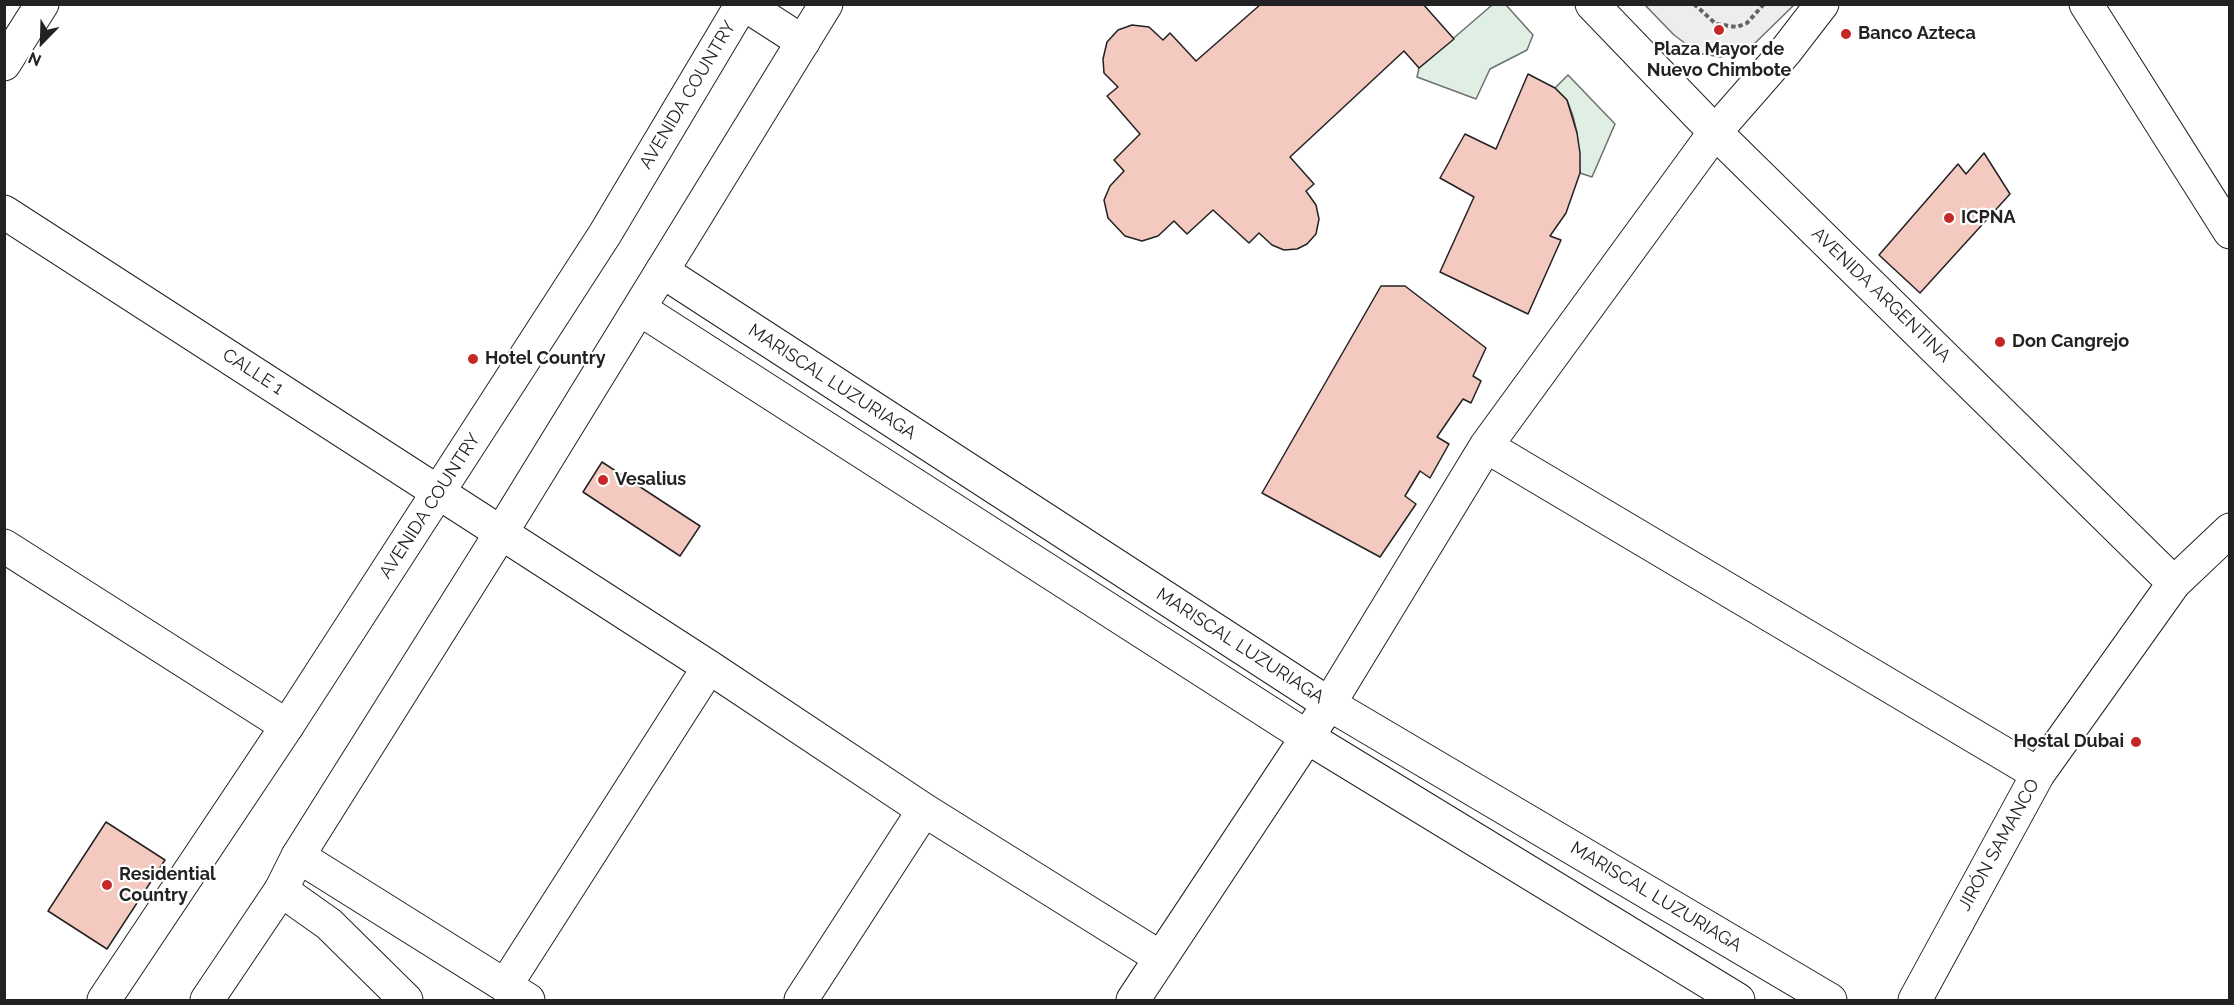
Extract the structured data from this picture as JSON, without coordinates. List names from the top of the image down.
{
  "streets": {
    "street": [
      "AVENIDA COUNTRY",
      "AVENIDA ARGENTINA",
      "CALLE 1",
      "MARISCAL LUZURIAGA",
      "JIRÓN SAMANCO"
    ]
  },
  "crossings": [
    ["AVENIDA COUNTRY", "CALLE 1"],
    ["AVENIDA ARGENTINA", "JIRÓN SAMANCO"]
  ],
  "places": [
    "Plaza Mayor de Nuevo Chimbote",
    "Banco Azteca",
    "ICPNA",
    "Don Cangrejo",
    "Hotel Country",
    "Vesalius",
    "Hostal Dubai",
    "Residential Country"
  ],
  "north": "bottom left"
}
